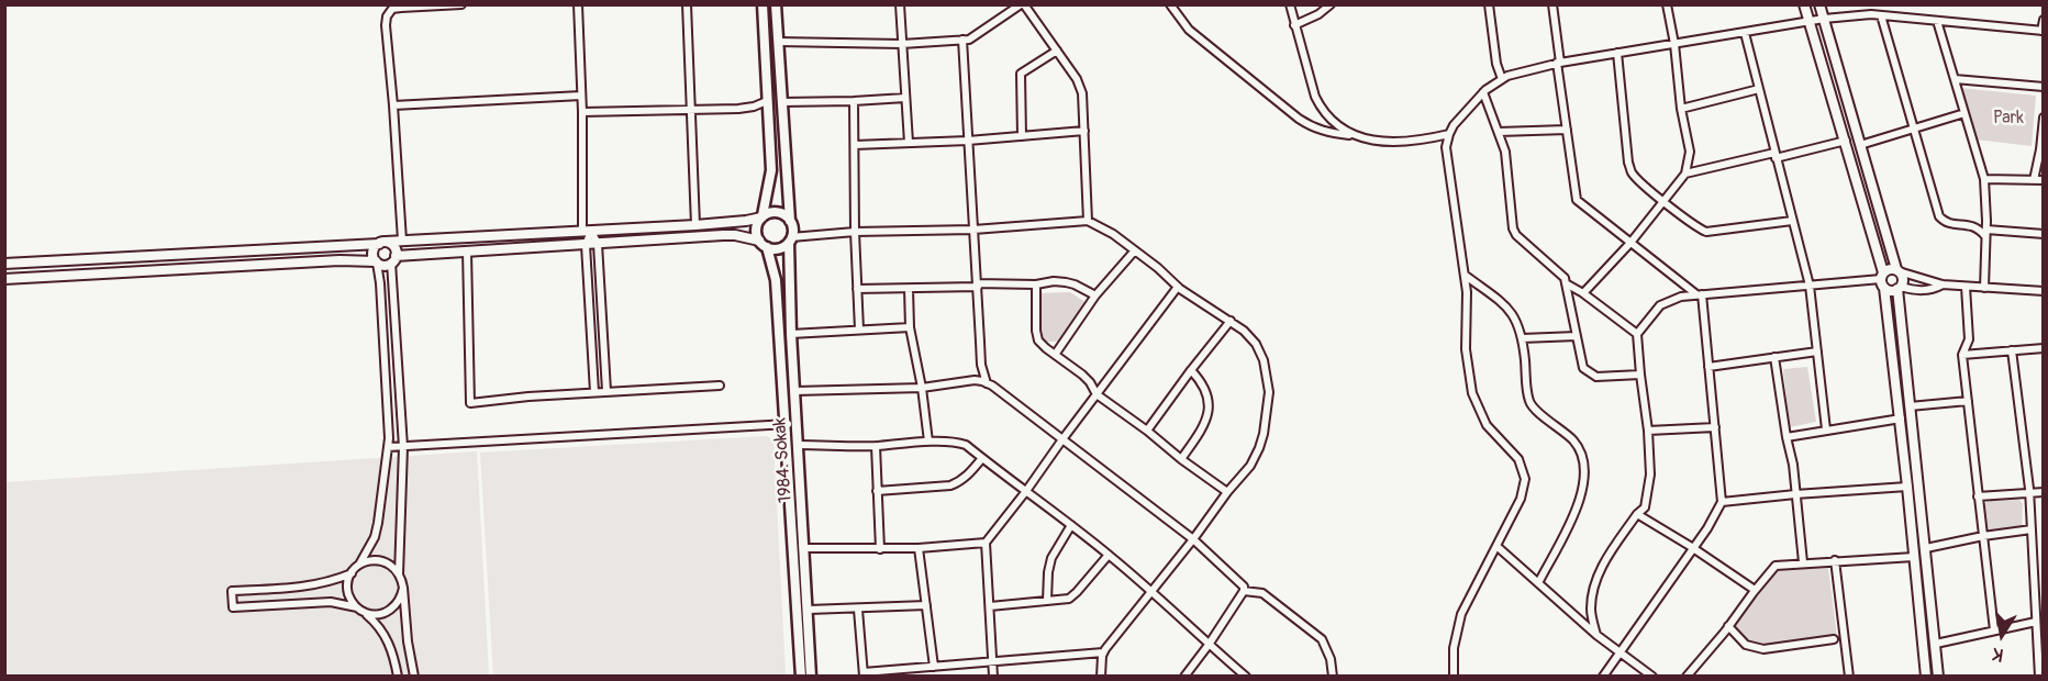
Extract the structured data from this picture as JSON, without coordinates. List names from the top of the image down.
{
  "streets": {
    "main road": ["1984. Sokak"]
  },
  "parks": ["Park"],
  "north": "bottom"
}
